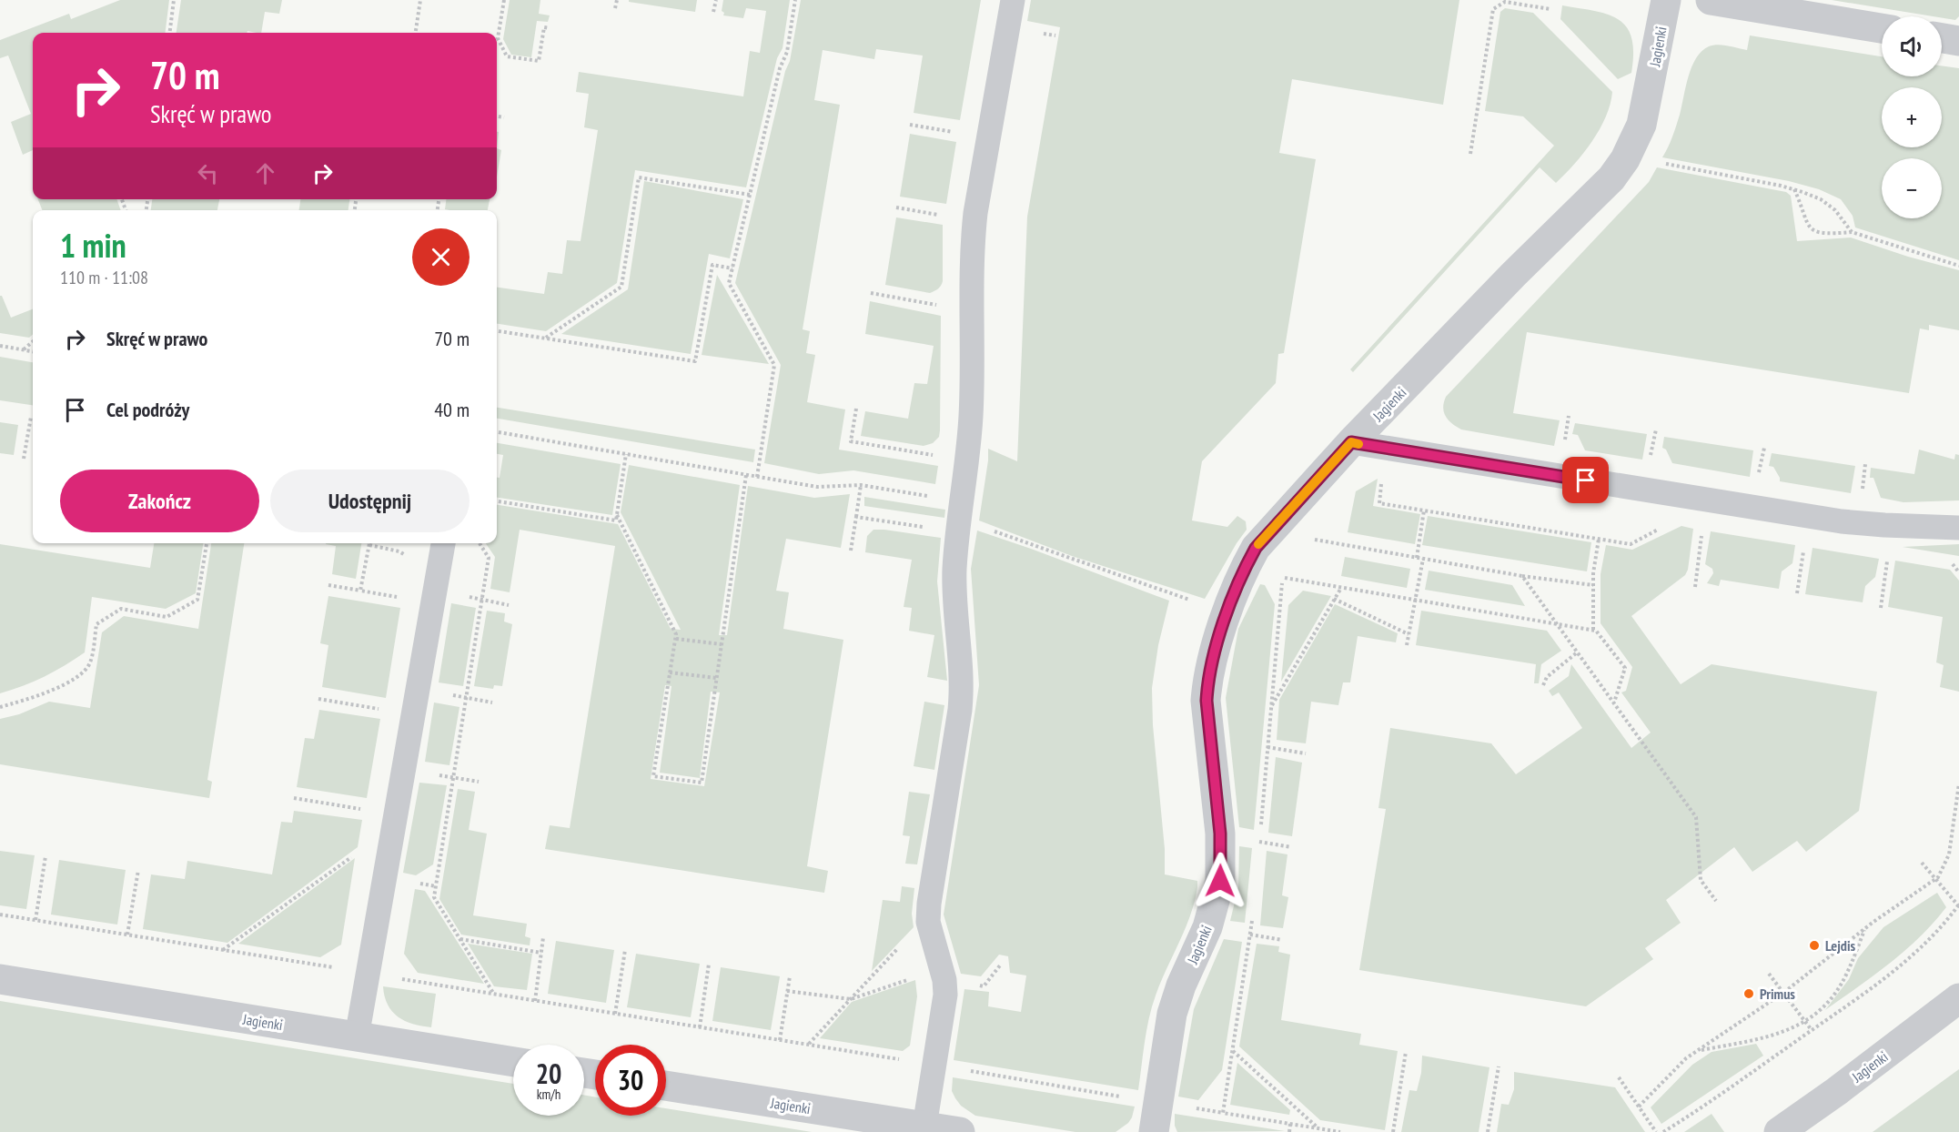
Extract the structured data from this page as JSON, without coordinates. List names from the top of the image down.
{
  "streets": {
    "street": ["Jagienki"]
  },
  "places": ["Lejdis", "Primus"],
  "page": {
    "map_buttons": ["+", "−"],
    "turn": ["70 m", "Skręć w prawo"],
    "heading": ["1 min", "110 m · 11:08"],
    "list": [
      {
        "name": "Skręć w prawo",
        "value": "70 m"
      },
      {
        "name": "Cel podróży",
        "value": "40 m"
      }
    ],
    "buttons": ["Zakończ", "Udostępnij"],
    "speed": "20 km/h",
    "limit": "30"
  }
}
